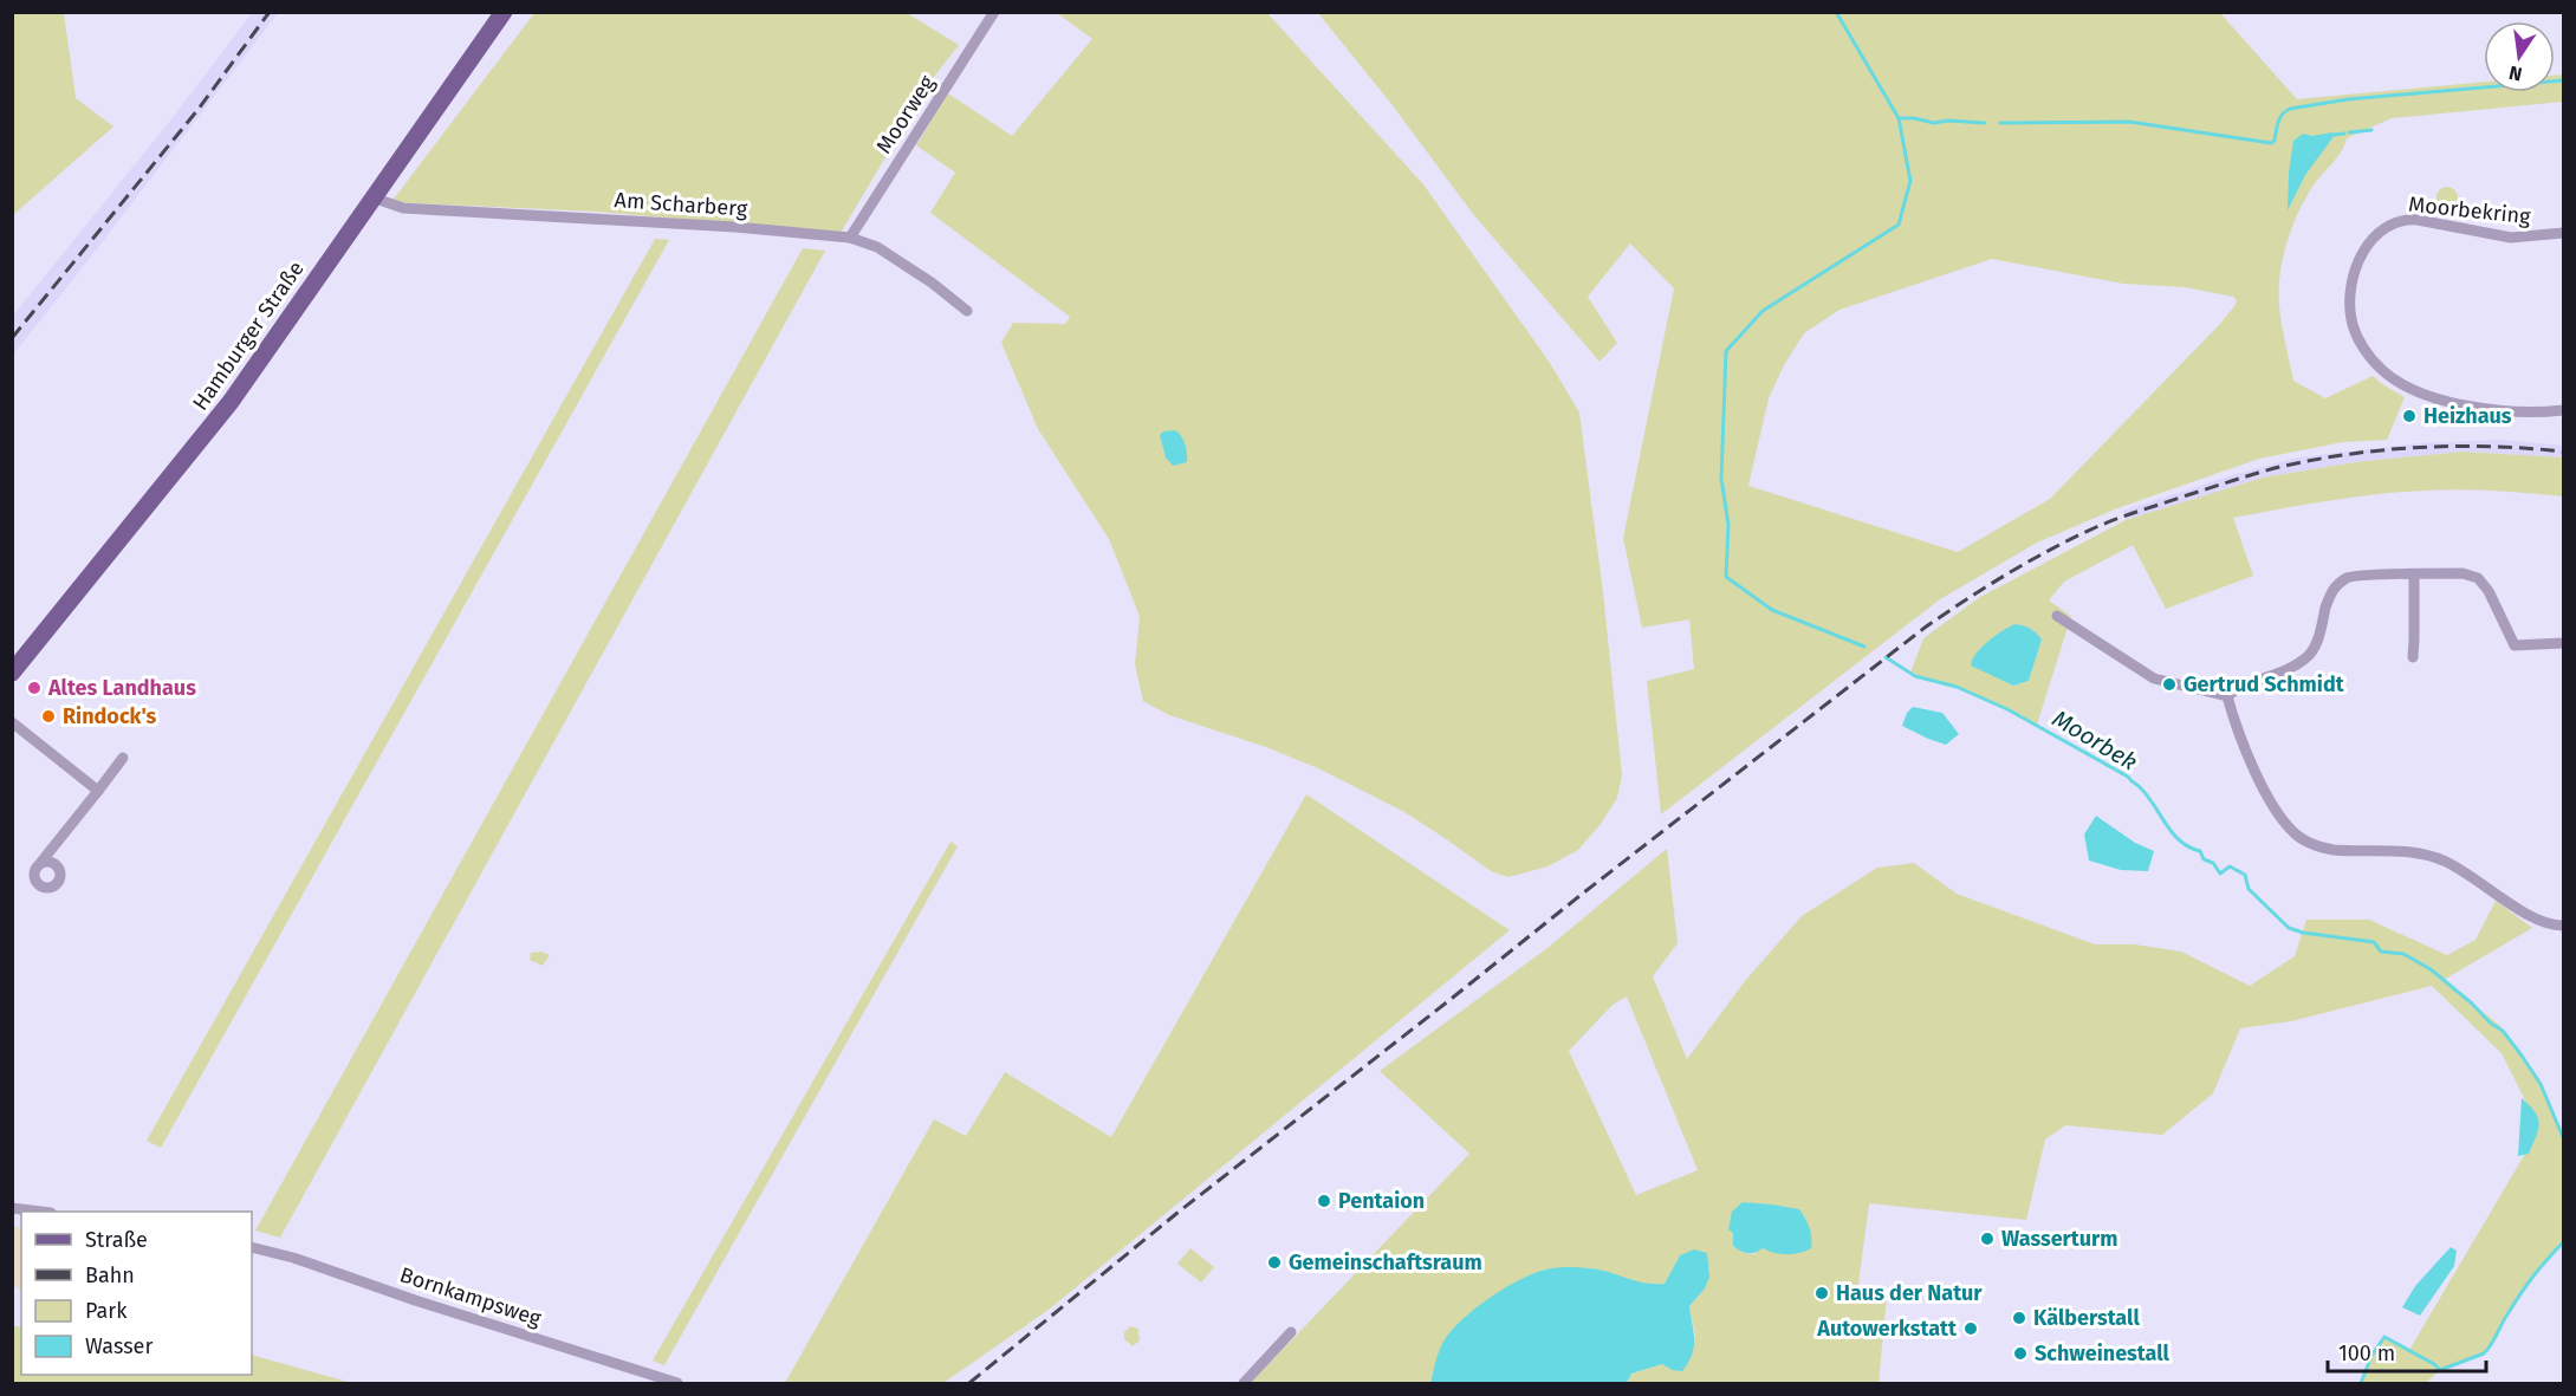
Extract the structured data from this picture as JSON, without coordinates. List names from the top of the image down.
{
  "streets": {
    "main road": ["Hamburger Straße"],
    "street": [
      "Moorweg",
      "Am Scharberg",
      "Moorbekring",
      "Bornkampsweg"
    ]
  },
  "crossings": [
    ["Moorweg", "Am Scharberg"],
    ["Am Scharberg", "Hamburger Straße"]
  ],
  "water": ["Moorbek"],
  "places": [
    "Heizhaus",
    "Gertrud Schmidt",
    "Altes Landhaus",
    "Rindock's",
    "Pentaion",
    "Wasserturm",
    "Gemeinschaftsraum",
    "Haus der Natur",
    "Kälberstall",
    "Autowerkstatt",
    "Schweinestall"
  ],
  "legend": [
    "Straße",
    "Bahn",
    "Park",
    "Wasser"
  ],
  "scale_bar": "100 m",
  "north": "bottom"
}
